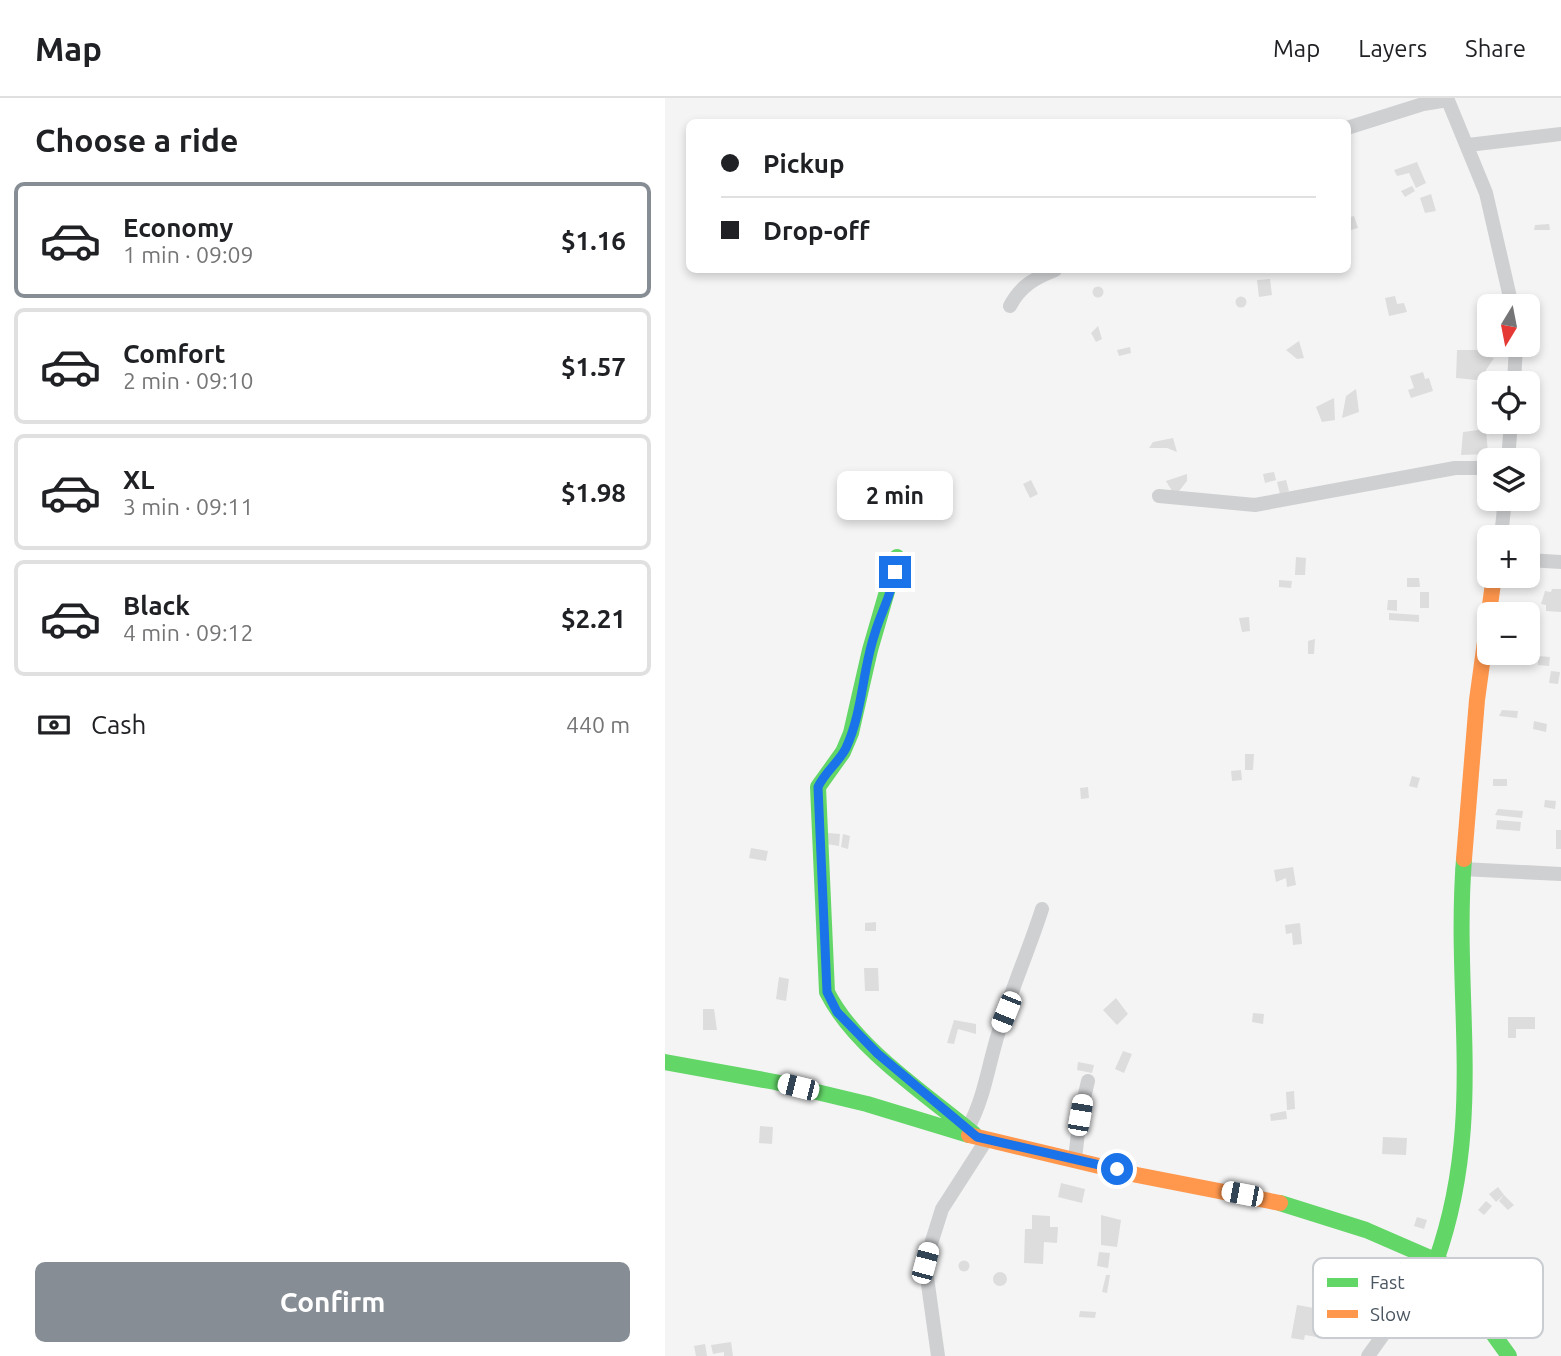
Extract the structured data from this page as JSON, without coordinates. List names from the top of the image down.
{
  "legend": ["Fast", "Slow"],
  "north": "bottom",
  "page": {
    "header": "Map",
    "nav": ["Map", "Layers", "Share"],
    "heading": "Choose a ride",
    "banner": ["Pickup", "Drop-off"],
    "list": [
      {
        "name": "Economy",
        "note": "1 min · 09:09",
        "value": "$1.16"
      },
      {
        "name": "Comfort",
        "note": "2 min · 09:10",
        "value": "$1.57"
      },
      {
        "name": "XL",
        "note": "3 min · 09:11",
        "value": "$1.98"
      },
      {
        "name": "Black",
        "note": "4 min · 09:12",
        "value": "$2.21"
      }
    ],
    "map_buttons": ["+", "−"],
    "bubble": "2 min",
    "pay": ["Cash", "440 m"],
    "buttons": "Confirm"
  }
}
